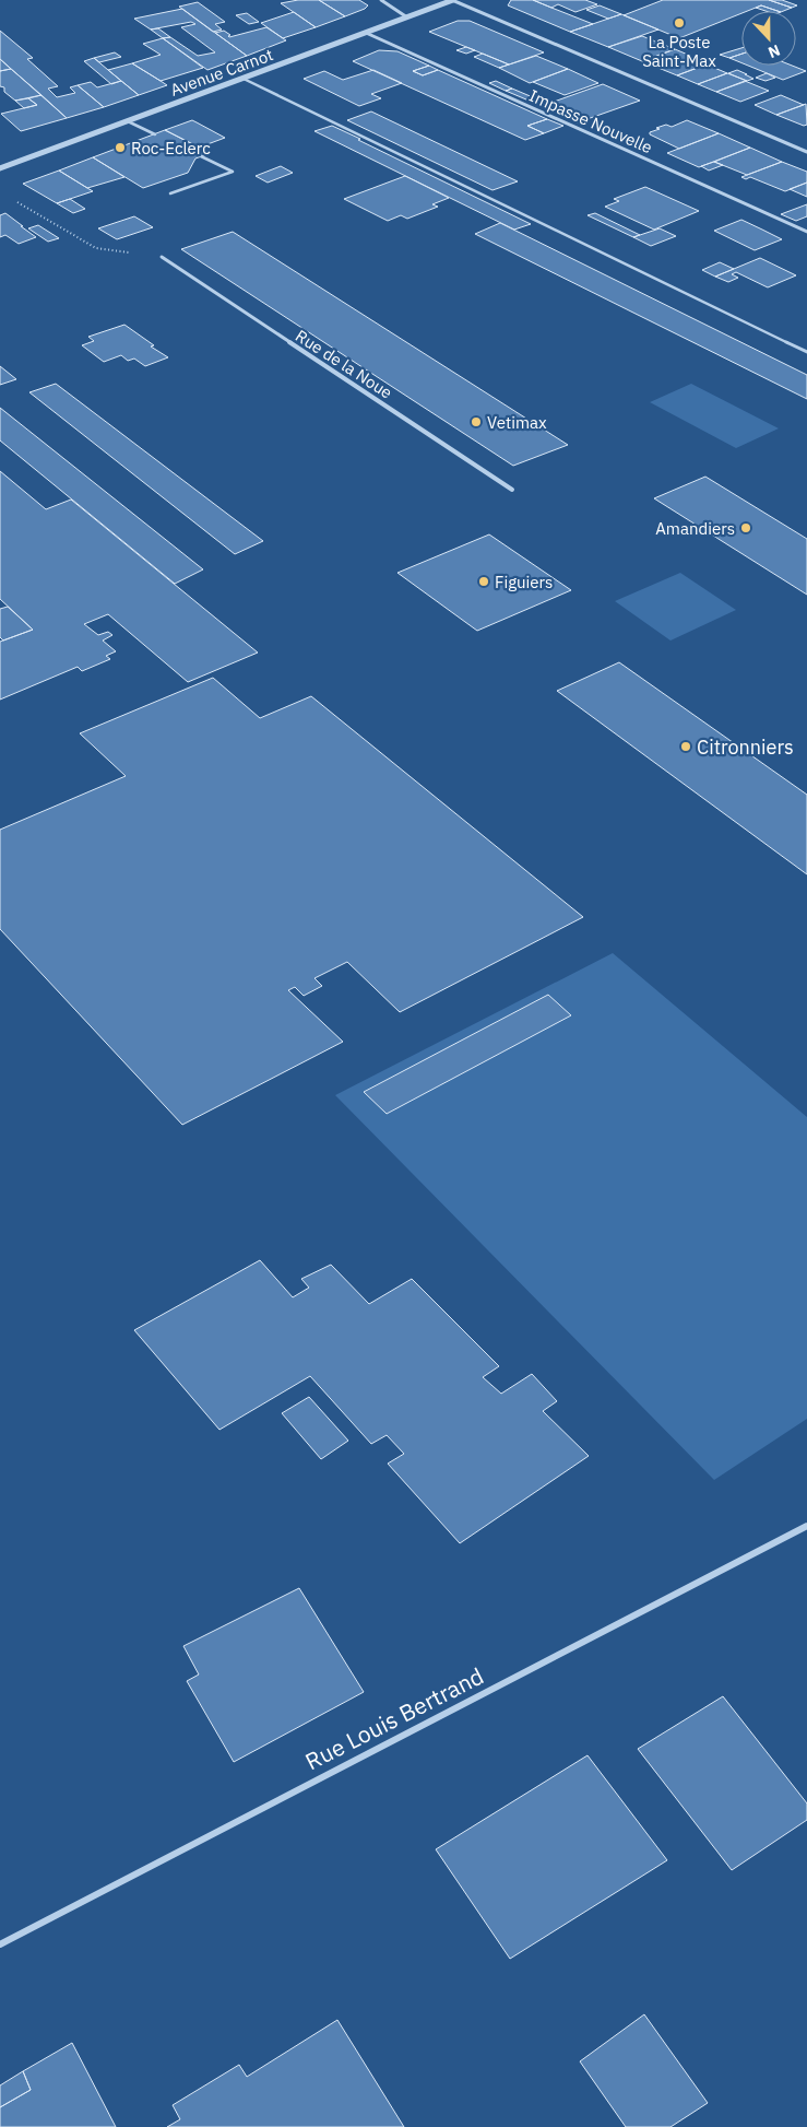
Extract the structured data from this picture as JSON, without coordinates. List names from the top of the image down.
{
  "streets": {
    "street": [
      "Avenue Carnot",
      "Impasse Nouvelle",
      "Rue de la Noue",
      "Rue Louis Bertrand"
    ]
  },
  "crossings": [
    ["Avenue Carnot", "Impasse Nouvelle"]
  ],
  "places": [
    "La Poste Saint-Max",
    "Roc-Eclerc",
    "Vetimax",
    "Amandiers",
    "Figuiers",
    "Citronniers"
  ],
  "north": "bottom"
}
